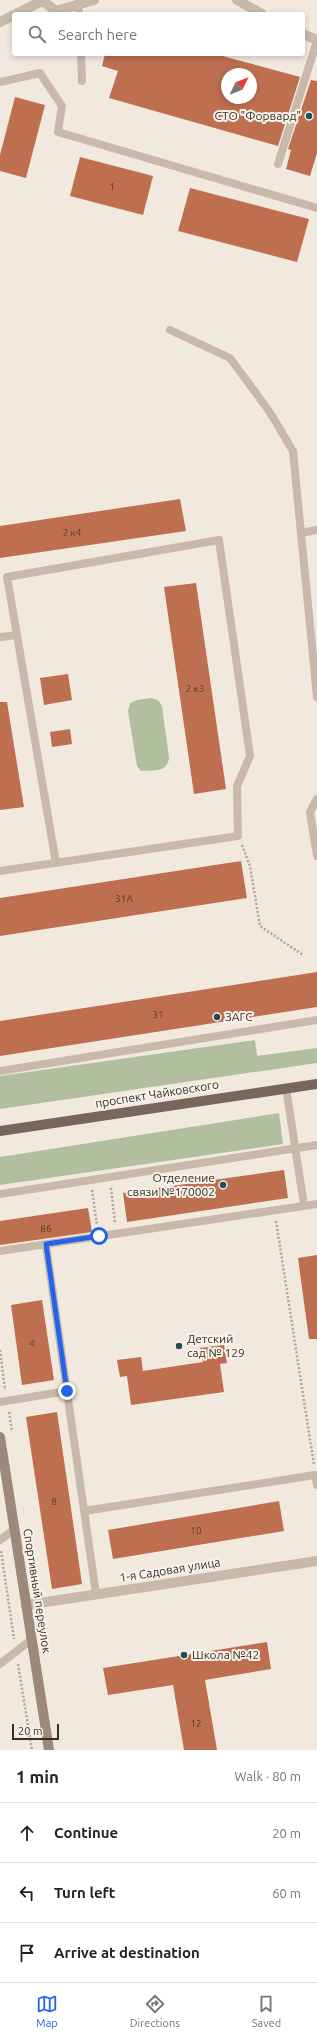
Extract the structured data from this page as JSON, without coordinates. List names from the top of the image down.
{
  "streets": {
    "main road": ["проспект Чайковского"],
    "street": ["1-я Садовая улица", "Спортивный переулок"]
  },
  "crossings": [
    ["1-я Садовая улица", "Спортивный переулок"]
  ],
  "places": [
    "СТО \"Форвард\"",
    "ЗАГС",
    "Отделение связи №170002",
    "Детский сад № 129",
    "Школа №42"
  ],
  "house_numbers": [
    "1",
    "2 к4",
    "2 к3",
    "31А",
    "31",
    "86",
    "4",
    "8",
    "10",
    "12"
  ],
  "scale_bar": "20 m",
  "north": "top right",
  "page": {
    "search": "Search here",
    "scale": "20 m",
    "heading": ["1 min", "Walk · 80 m"],
    "list": [
      ["Continue", "20 m"],
      ["Turn left", "60 m"],
      "Arrive at destination"
    ],
    "nav": ["Map", "Directions", "Saved"]
  }
}
